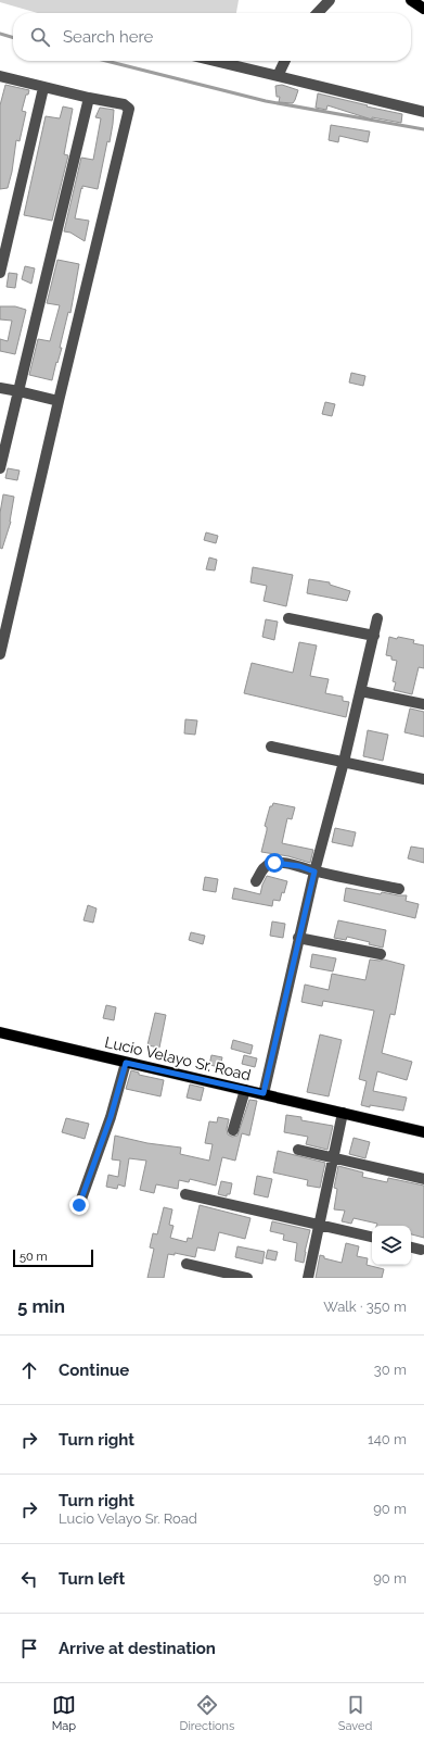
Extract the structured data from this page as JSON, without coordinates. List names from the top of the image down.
{
  "streets": {
    "main road": ["Lucio Velayo Sr. Road"]
  },
  "scale_bar": "50 m",
  "page": {
    "search": "Search here",
    "scale": "50 m",
    "heading": ["5 min", "Walk · 350 m"],
    "list": [
      ["Continue", "30 m"],
      ["Turn right", "140 m"],
      ["Turn right", "Lucio Velayo Sr. Road", "90 m"],
      ["Turn left", "90 m"],
      "Arrive at destination"
    ],
    "nav": ["Map", "Directions", "Saved"]
  }
}
